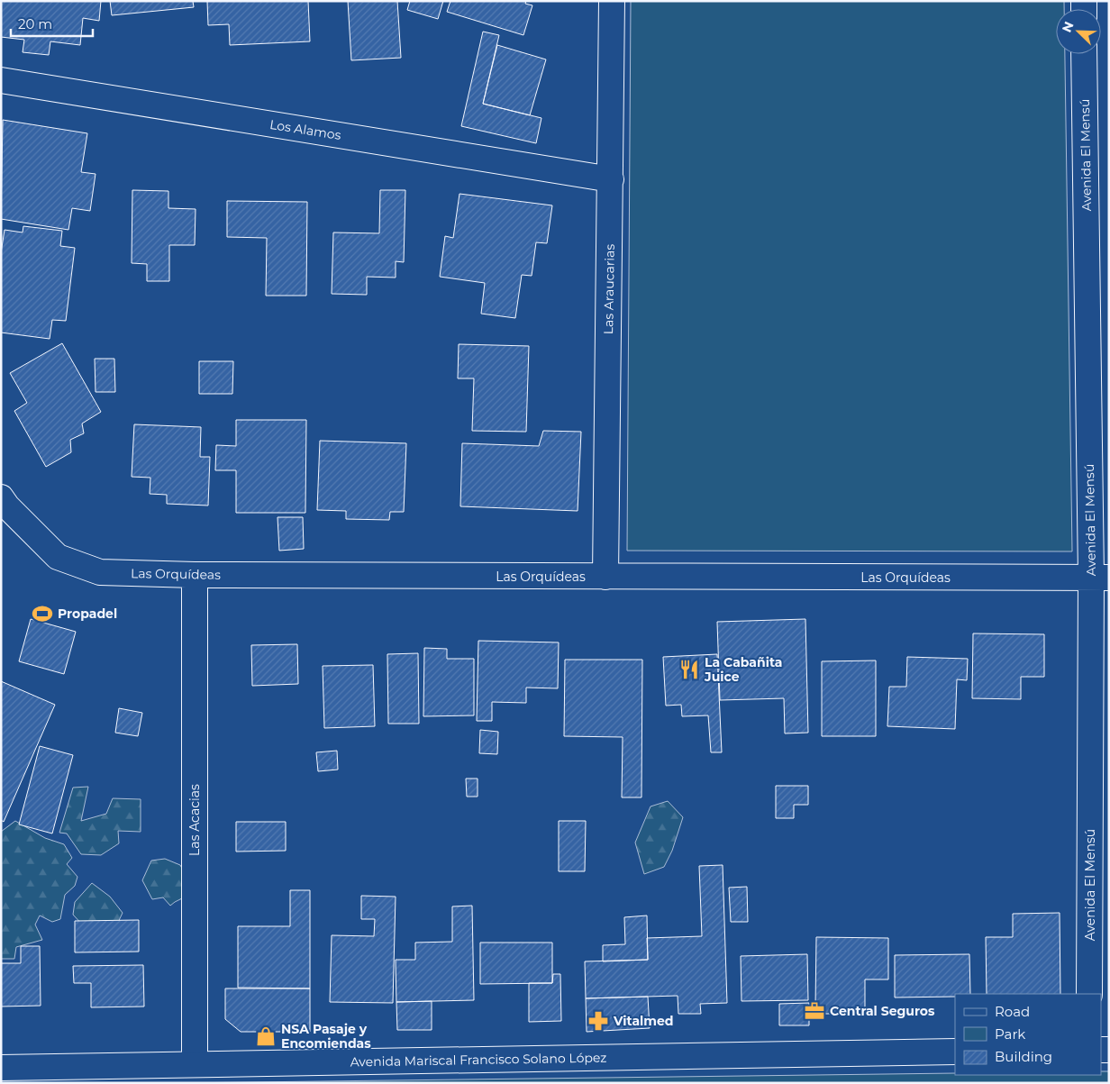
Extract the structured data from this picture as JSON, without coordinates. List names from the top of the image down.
{
  "streets": {
    "street": [
      "Los Alamos",
      "Avenida El Mensú",
      "Las Araucarias",
      "Las Orquídeas",
      "Las Acacias",
      "Avenida Mariscal Francisco Solano López"
    ]
  },
  "crossings": [
    ["Los Alamos", "Las Araucarias"],
    ["Avenida El Mensú", "Las Orquídeas"],
    ["Las Araucarias", "Las Orquídeas"],
    ["Las Orquídeas", "Las Acacias"],
    ["Las Acacias", "Avenida Mariscal Francisco Solano López"]
  ],
  "places": {
    "sports": ["Propadel"],
    "restaurant": ["La Cabañita Juice"],
    "office": ["Central Seguros"],
    "pharmacy": ["Vitalmed"],
    "shop": ["NSA Pasaje y Encomiendas"]
  },
  "legend": ["Road", "Park", "Building"],
  "scale_bar": "20 m",
  "north": "top left"
}
